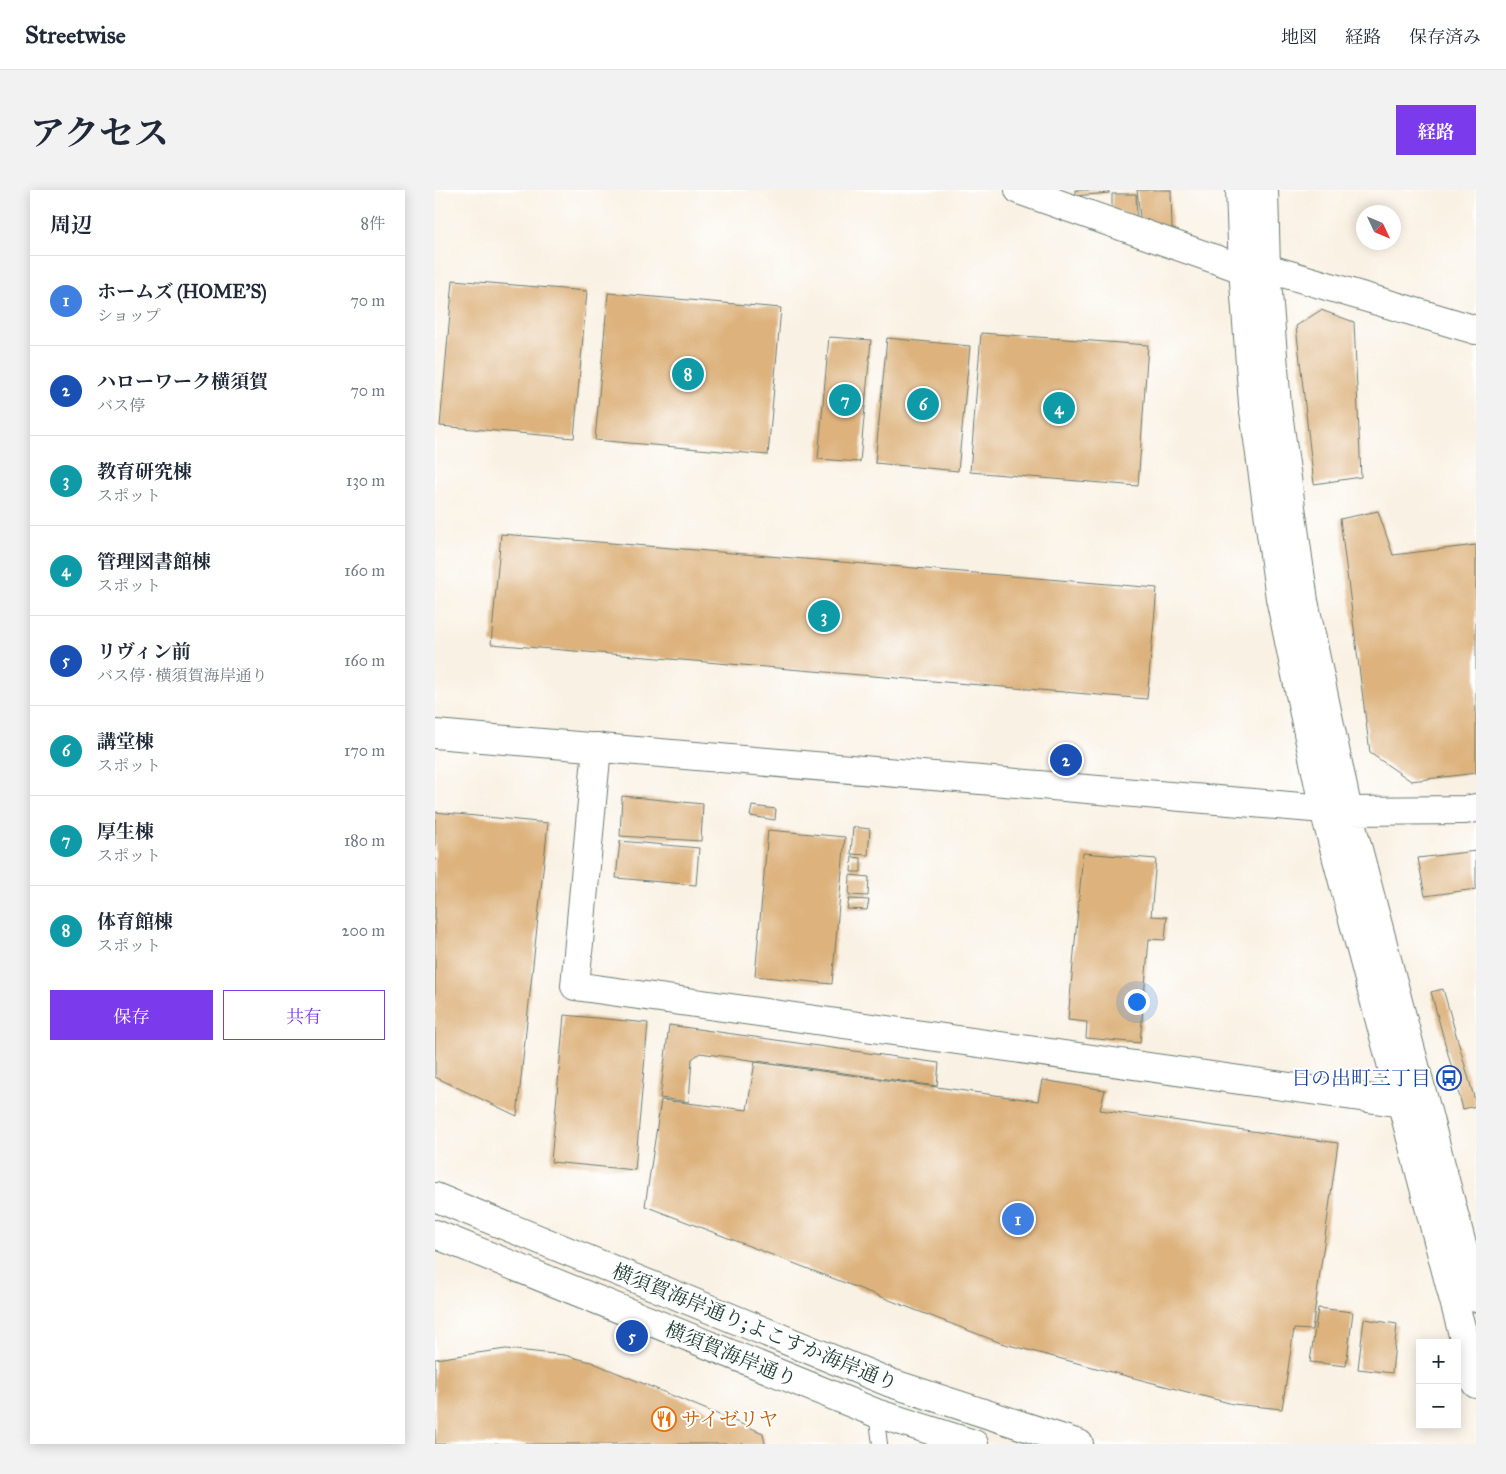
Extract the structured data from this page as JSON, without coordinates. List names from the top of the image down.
{
  "streets": {
    "street": ["横須賀海岸通り;よこすか海岸通り", "横須賀海岸通り"]
  },
  "places": {
    "bus stop": ["日の出町三丁目"],
    "restaurant": ["サイゼリヤ"]
  },
  "north": "bottom right",
  "page": {
    "header": "Streetwise",
    "nav": ["地図", "経路", "保存済み"],
    "title": "アクセス",
    "buttons": [
      "経路",
      ["保存", "共有"]
    ],
    "heading": ["周辺", "8件"],
    "list": [
      {
        "mark": "1",
        "name": "ホームズ (HOME'S)",
        "note": "ショップ",
        "value": "70 m"
      },
      {
        "mark": "2",
        "name": "ハローワーク横須賀",
        "note": "バス停",
        "value": "70 m"
      },
      {
        "mark": "3",
        "name": "教育研究棟",
        "note": "スポット",
        "value": "130 m"
      },
      {
        "mark": "4",
        "name": "管理図書館棟",
        "note": "スポット",
        "value": "160 m"
      },
      {
        "mark": "5",
        "name": "リヴィン前",
        "note": "バス停 · 横須賀海岸通り",
        "value": "160 m"
      },
      {
        "mark": "6",
        "name": "講堂棟",
        "note": "スポット",
        "value": "170 m"
      },
      {
        "mark": "7",
        "name": "厚生棟",
        "note": "スポット",
        "value": "180 m"
      },
      {
        "mark": "8",
        "name": "体育館棟",
        "note": "スポット",
        "value": "200 m"
      }
    ],
    "pins": [
      "8",
      "7",
      "6",
      "4",
      "3",
      "2",
      "1",
      "5"
    ],
    "map_buttons": ["+", "−"]
  }
}
